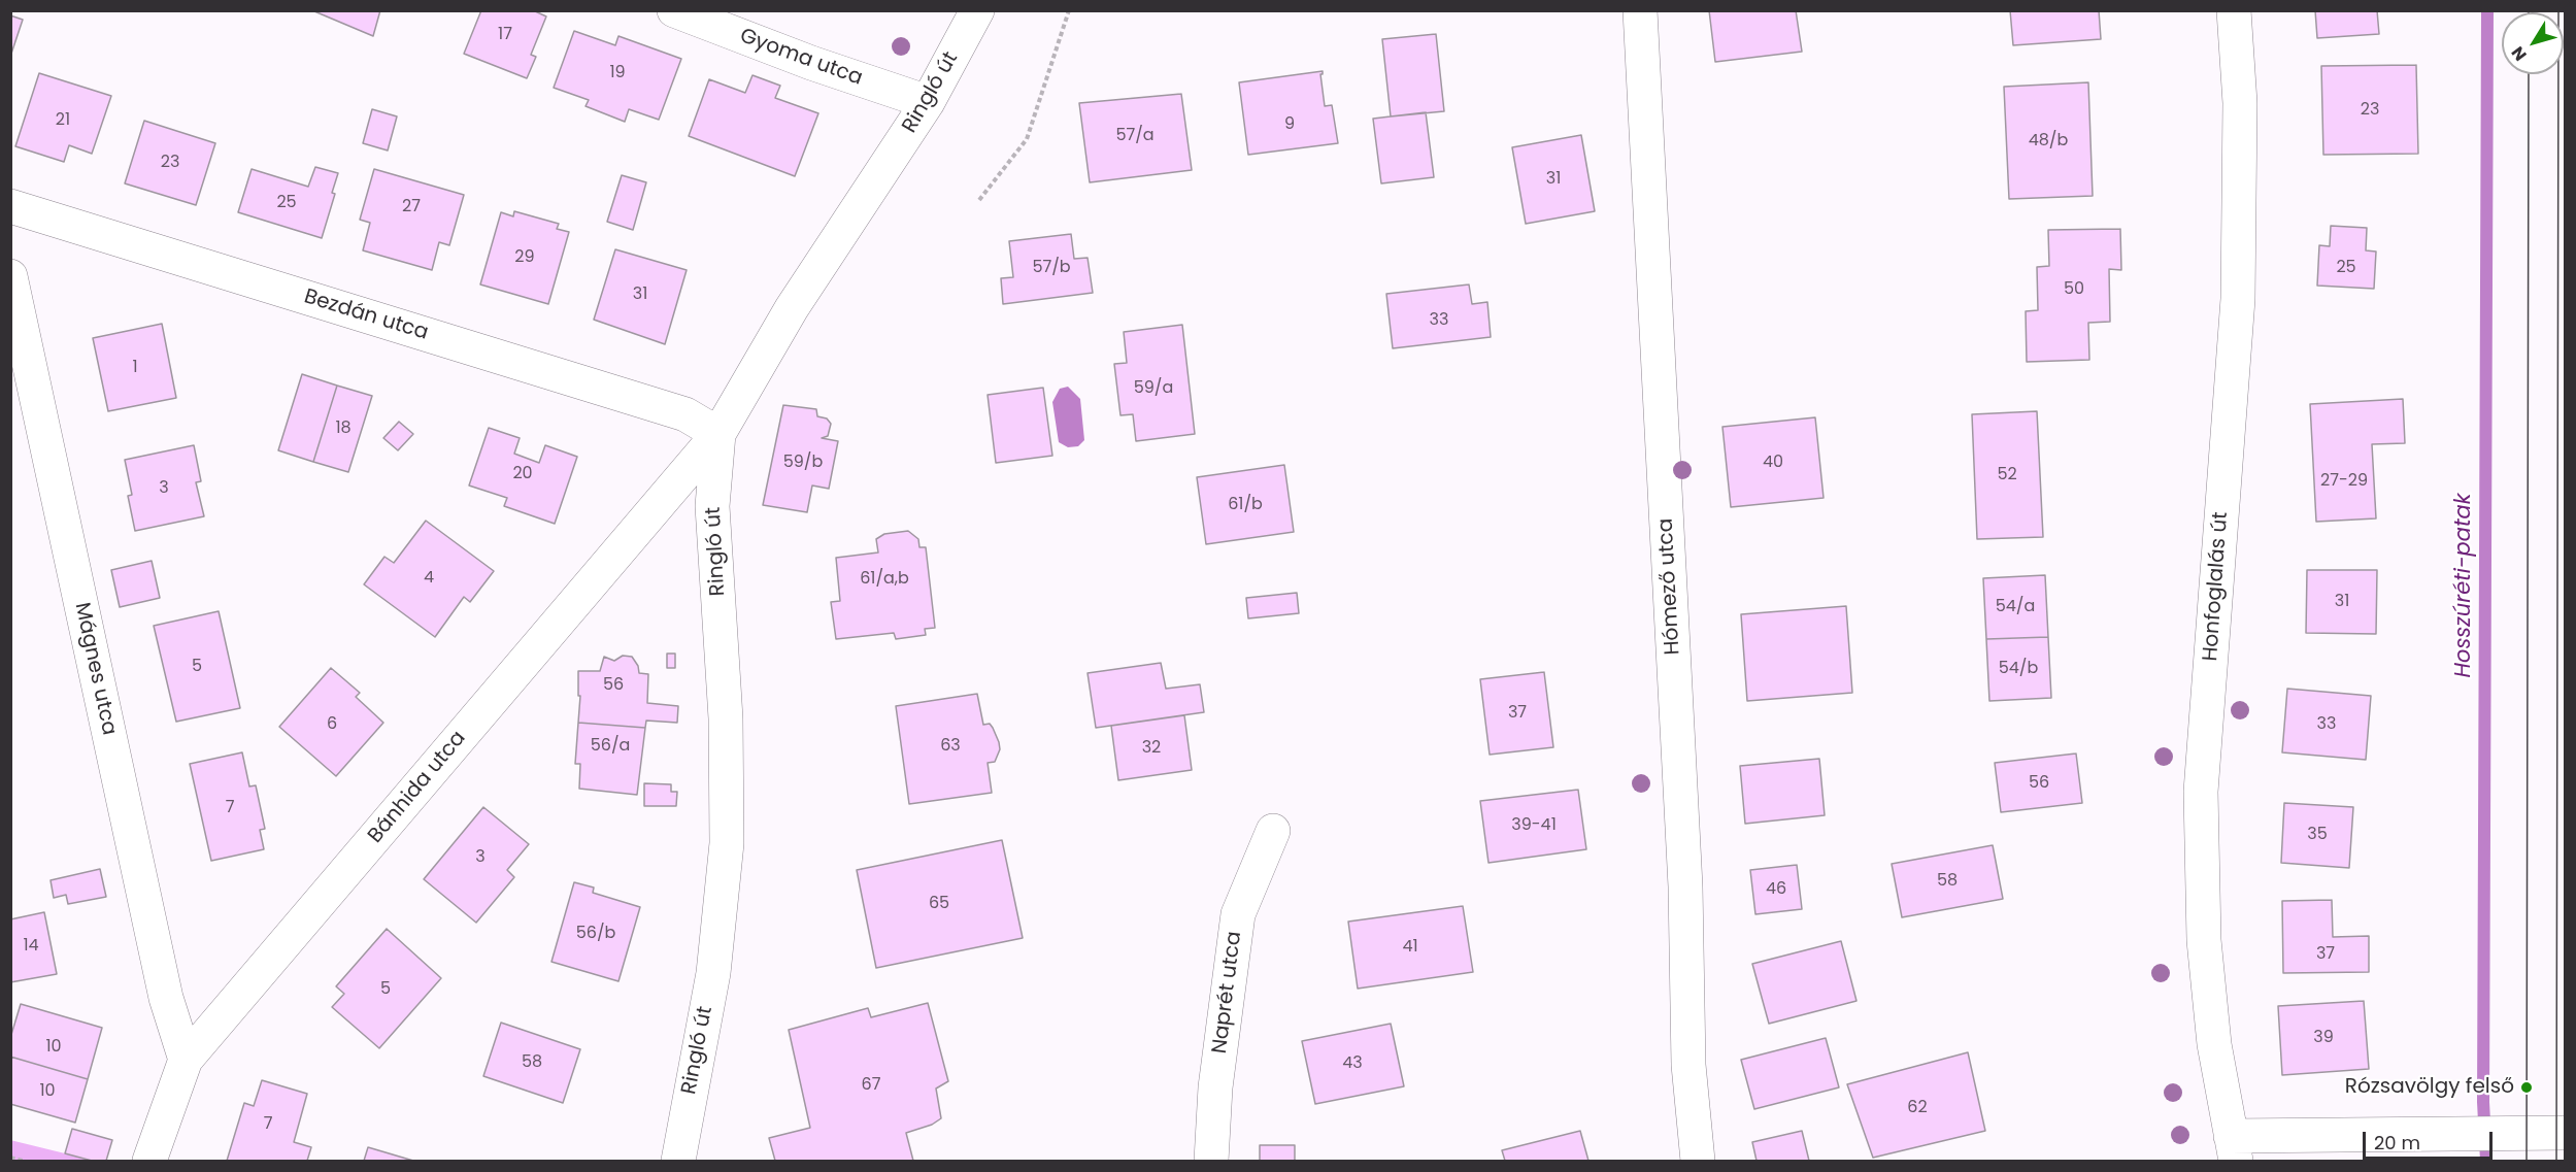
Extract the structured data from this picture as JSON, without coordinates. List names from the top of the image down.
{
  "streets": {
    "street": [
      "Gyoma utca",
      "Ringló út",
      "Bezdán utca",
      "Hómező utca",
      "Honfoglalás út",
      "Mágnes utca",
      "Bánhida utca",
      "Naprét utca"
    ]
  },
  "crossings": [
    ["Gyoma utca", "Ringló út"],
    ["Ringló út", "Bezdán utca"],
    ["Ringló út", "Bánhida utca"],
    ["Bezdán utca", "Bánhida utca"],
    ["Mágnes utca", "Bánhida utca"]
  ],
  "water": ["Hosszúréti-patak"],
  "places": ["Rózsavölgy felső"],
  "house_numbers": [
    "17",
    "19",
    "23",
    "21",
    "9",
    "57/a",
    "48/b",
    "23",
    "31",
    "25",
    "27",
    "29",
    "57/b",
    "25",
    "50",
    "31",
    "33",
    "1",
    "59/a",
    "18",
    "59/b",
    "40",
    "20",
    "52",
    "27-29",
    "3",
    "61/b",
    "4",
    "61/a,b",
    "31",
    "54/a",
    "5",
    "54/b",
    "56",
    "37",
    "6",
    "33",
    "56/a",
    "63",
    "32",
    "56",
    "7",
    "39-41",
    "35",
    "3",
    "58",
    "46",
    "65",
    "56/b",
    "14",
    "41",
    "37",
    "5",
    "39",
    "10",
    "58",
    "43",
    "67",
    "10",
    "62",
    "7"
  ],
  "scale_bar": "20 m",
  "north": "bottom left"
}
